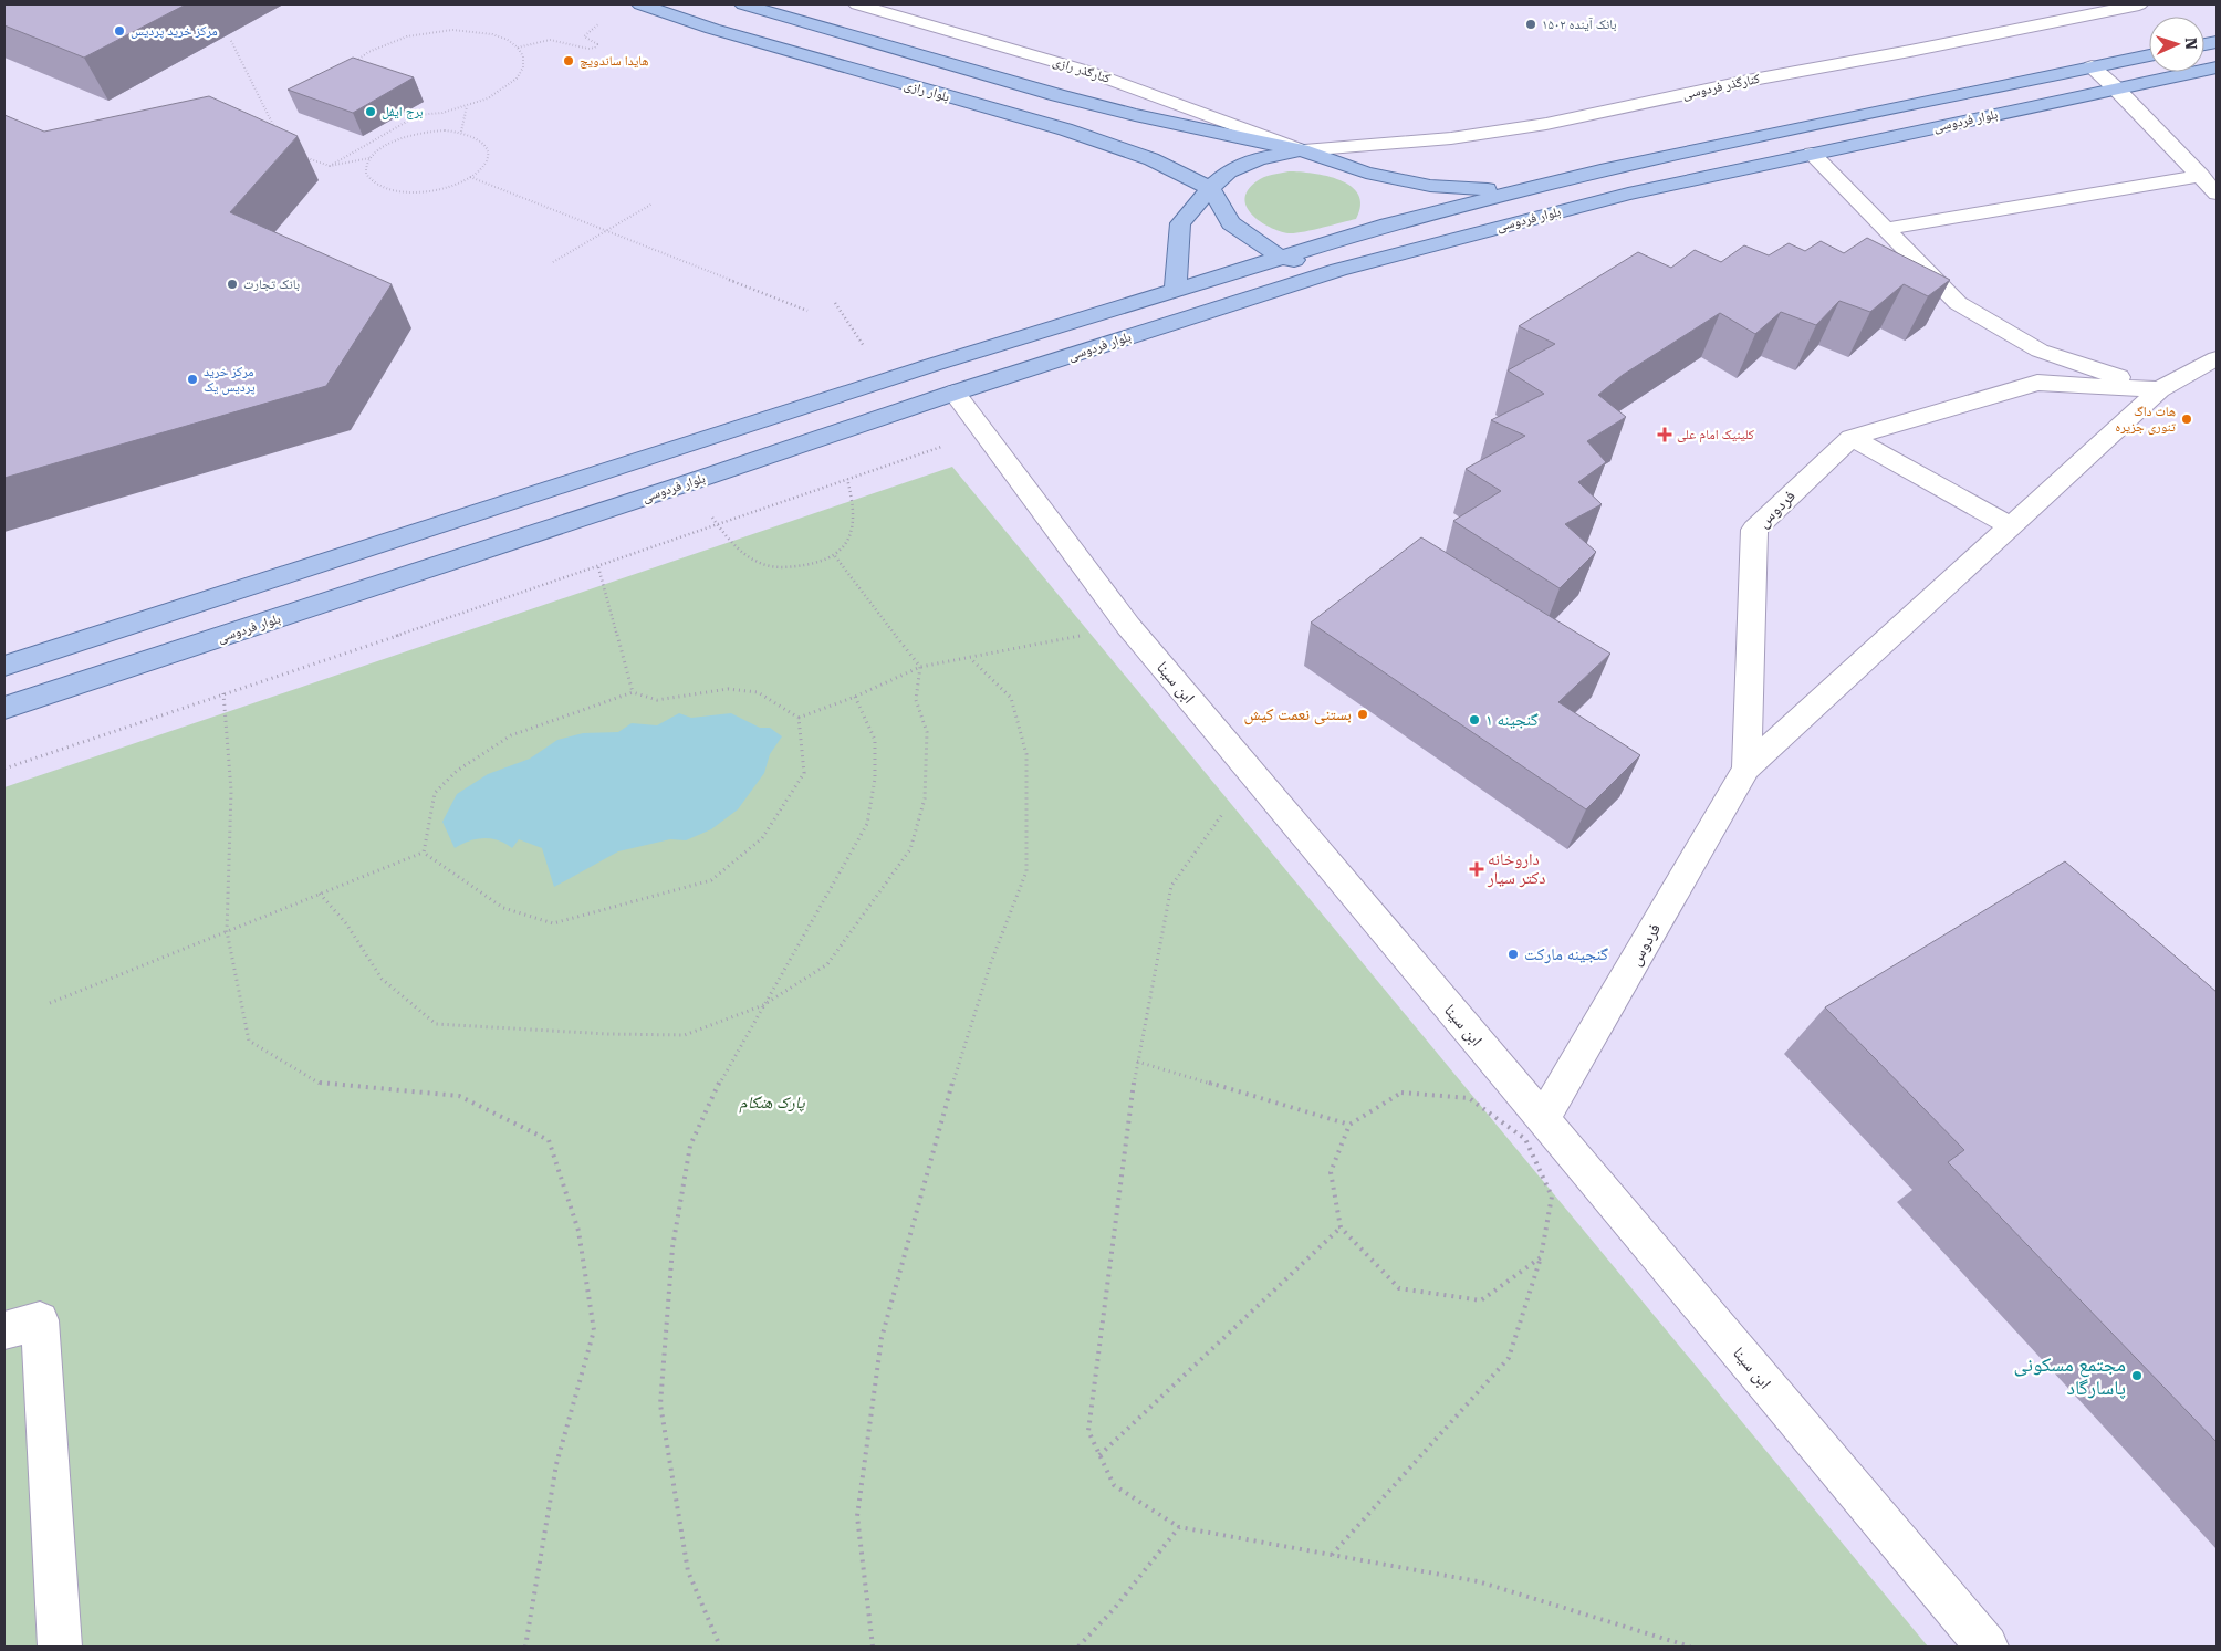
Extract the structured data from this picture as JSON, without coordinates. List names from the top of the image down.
{
  "streets": {
    "main road": ["بلوار رازی", "بلوار فردوسی"],
    "street": [
      "کنارگذر رازی",
      "کنارگذر فردوسی",
      "فردوس",
      "ابن سینا"
    ]
  },
  "crossings": [
    ["کنارگذر رازی", "کنارگذر فردوسی"],
    ["کنارگذر رازی", "بلوار رازی"],
    ["کنارگذر فردوسی", "بلوار رازی"],
    ["بلوار رازی", "بلوار فردوسی"],
    ["بلوار فردوسی", "ابن سینا"],
    ["فردوس", "ابن سینا"]
  ],
  "parks": ["پارک هنگام"],
  "places": {
    "other": [
      "بانک آینده ۱۵۰۲",
      "مرکز خرید پردیس",
      "هایدا ساندویچ",
      "برج ایفل",
      "بانک تجارت",
      "مرکز خرید پردیس یک",
      "هات داگ تنورى جزيره",
      "بستنی نعمت کیش",
      "گنجینه ۱",
      "گنجینه مارکت",
      "مجتمع مسکونی پاسارگاد"
    ],
    "health": ["کلینیک امام علی", "داروخانه دکتر سیار"]
  },
  "north": "right"
}
